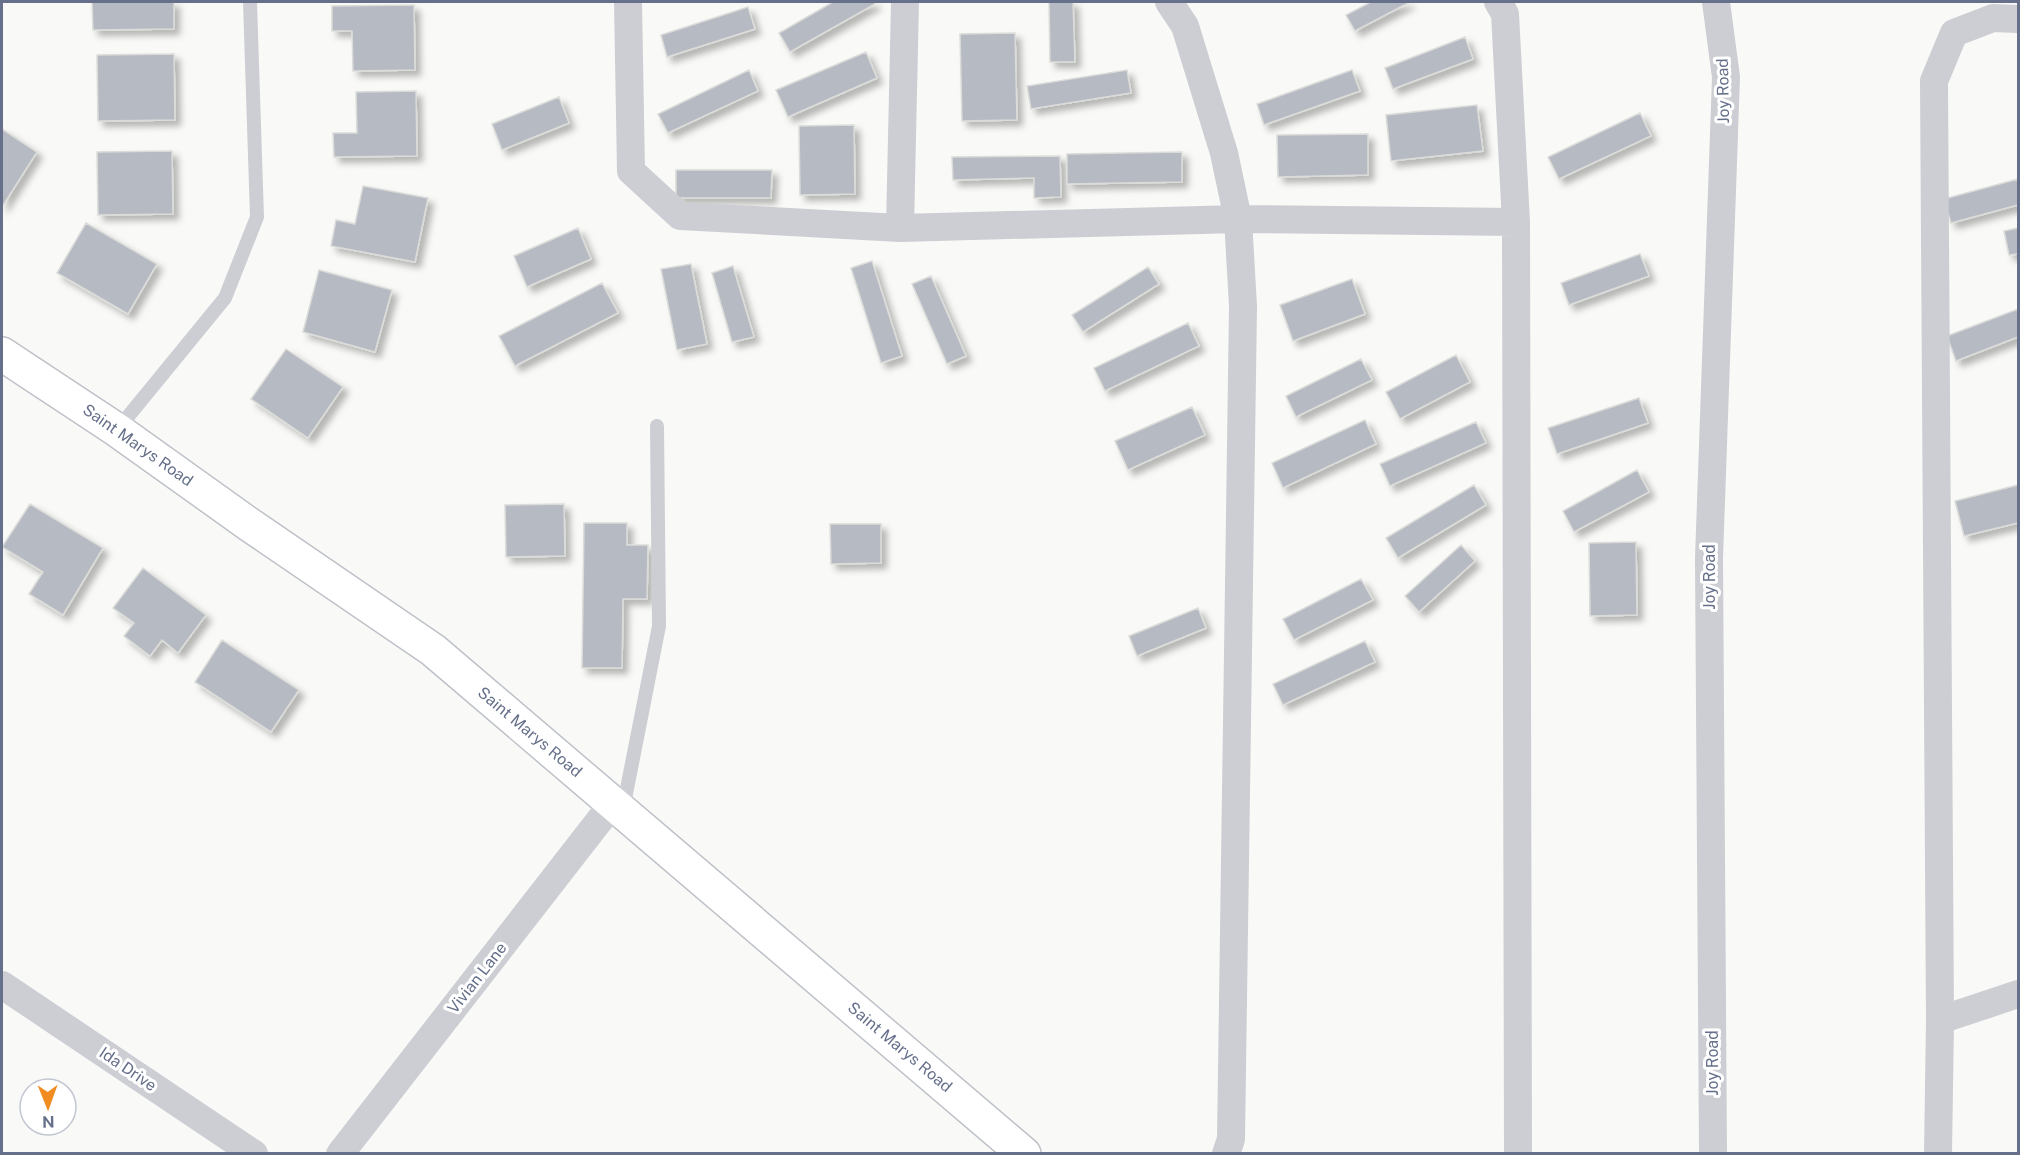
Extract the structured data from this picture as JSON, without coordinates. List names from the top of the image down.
{
  "streets": {
    "main road": ["Saint Marys Road"],
    "street": ["Joy Road", "Vivian Lane", "Ida Drive"]
  },
  "crossings": [
    ["Saint Marys Road", "Vivian Lane"]
  ],
  "north": "bottom"
}
